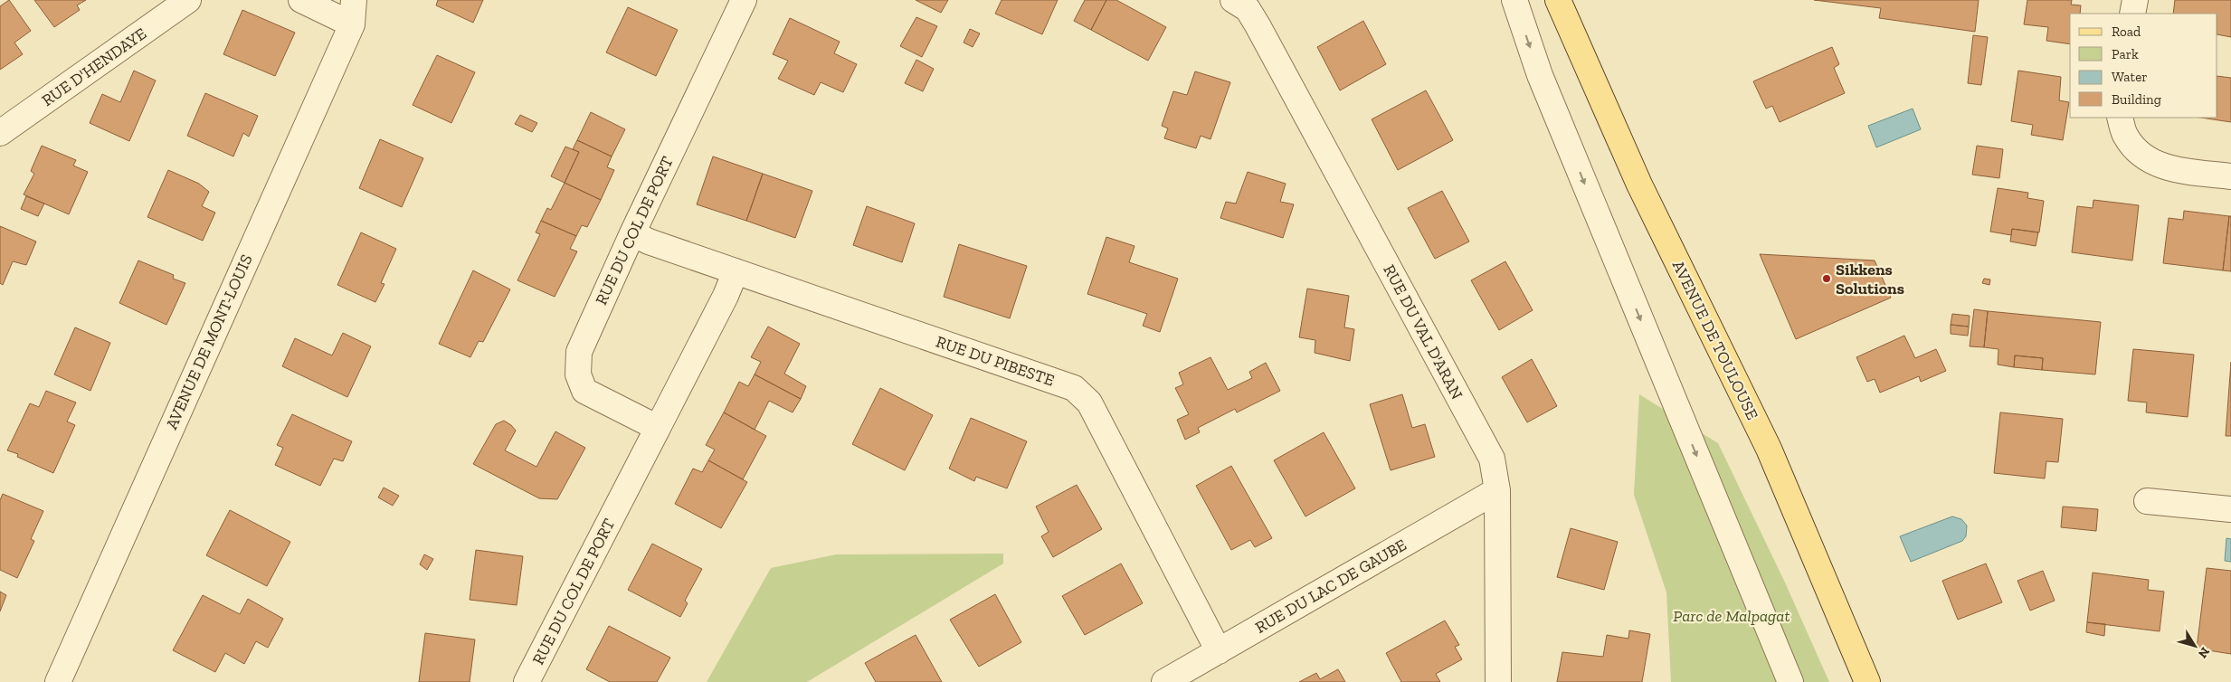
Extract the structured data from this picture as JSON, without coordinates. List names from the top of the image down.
{
  "streets": {
    "main road": ["AVENUE DE TOULOUSE"],
    "street": [
      "RUE D'HENDAYE",
      "RUE DU COL DE PORT",
      "RUE DU VAL D'ARAN",
      "AVENUE DE MONT-LOUIS",
      "RUE DU PIBESTE",
      "RUE DU LAC DE GAUBE"
    ]
  },
  "crossings": [
    ["RUE DU COL DE PORT", "RUE DU PIBESTE"],
    ["RUE DU VAL D'ARAN", "RUE DU LAC DE GAUBE"],
    ["RUE DU PIBESTE", "RUE DU LAC DE GAUBE"]
  ],
  "parks": ["Parc de Malpagat"],
  "places": ["Sikkens Solutions"],
  "legend": [
    "Road",
    "Park",
    "Water",
    "Building"
  ],
  "north": "bottom right"
}
